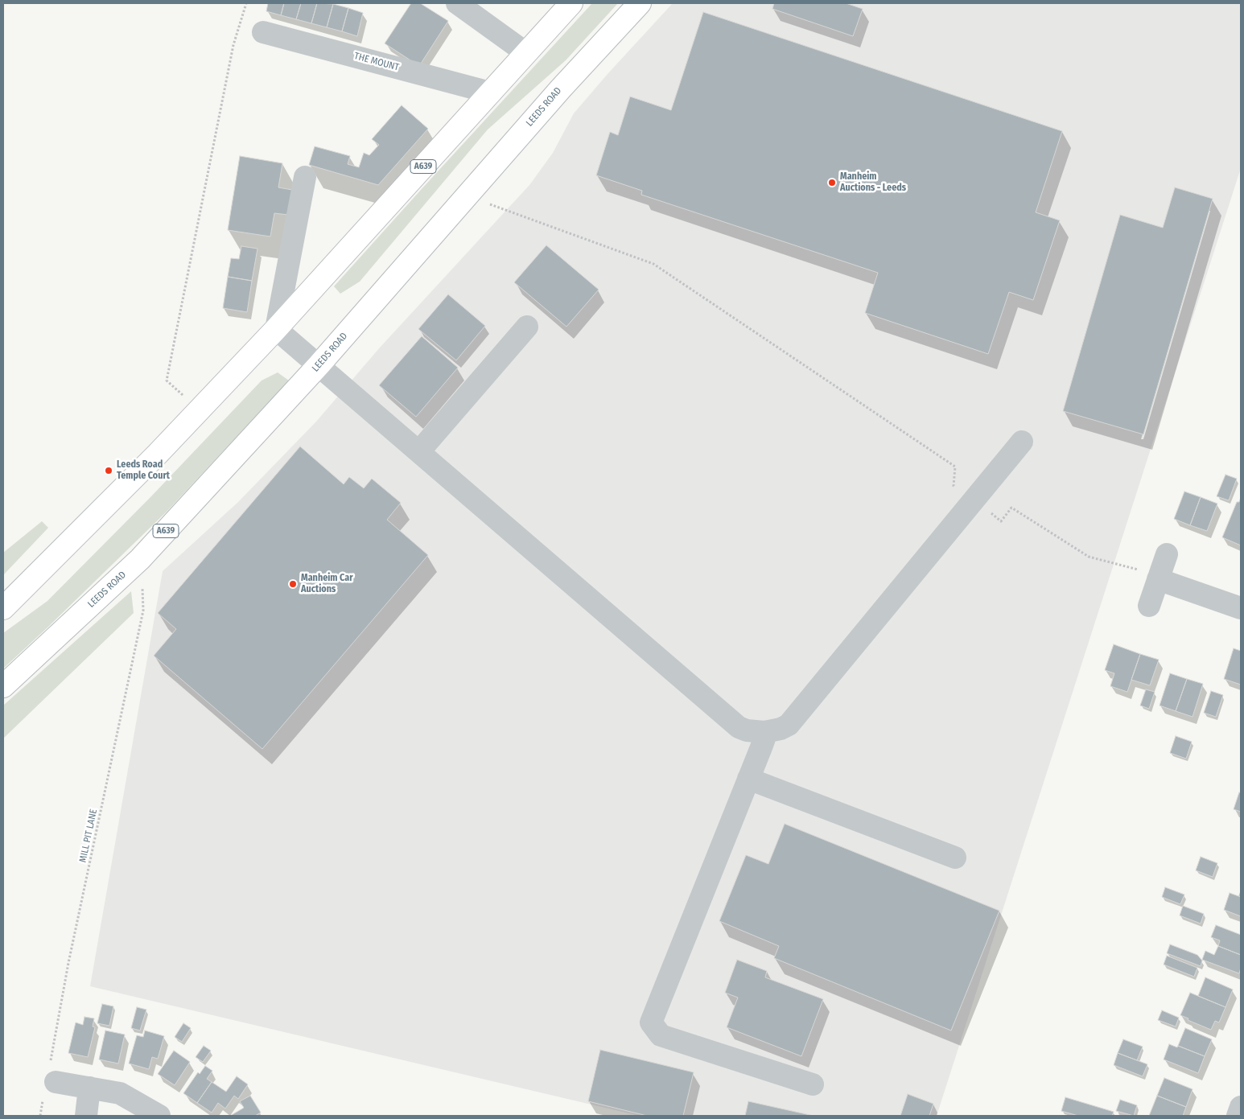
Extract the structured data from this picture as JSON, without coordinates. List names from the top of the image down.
{
  "streets": {
    "main road": ["LEEDS ROAD", "A639"],
    "street": ["THE MOUNT"],
    "path": ["MILL PIT LANE"]
  },
  "crossings": [
    ["THE MOUNT", "A639"],
    ["LEEDS ROAD", "MILL PIT LANE"]
  ],
  "places": ["Manheim Auctions - Leeds", "Leeds Road Temple Court", "Manheim Car Auctions"]
}
